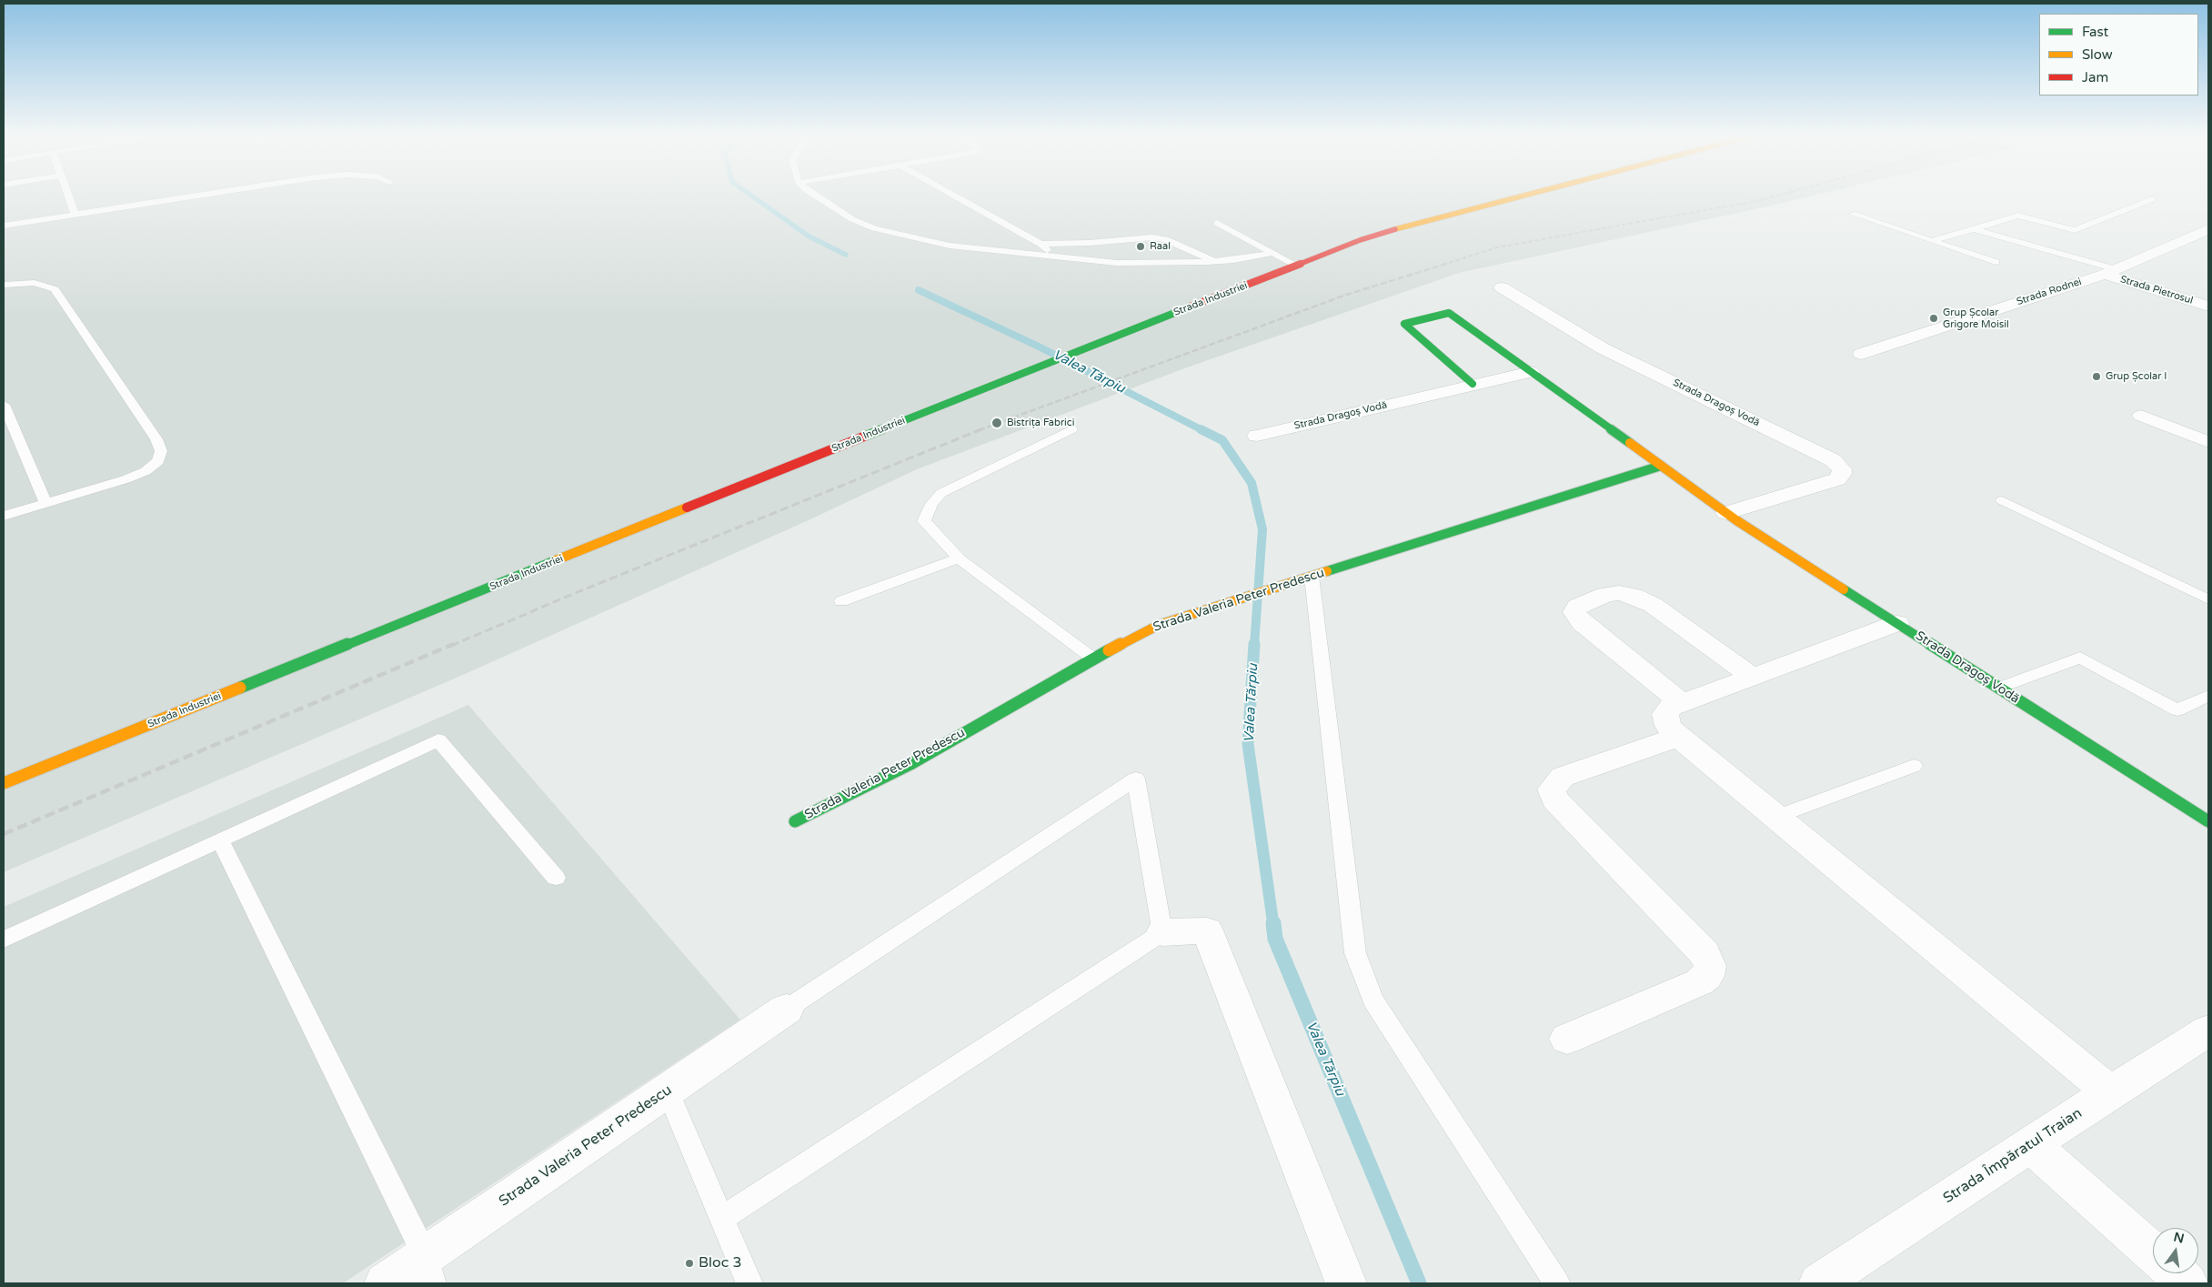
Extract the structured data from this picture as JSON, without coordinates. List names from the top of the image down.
{
  "streets": {
    "street": [
      "Strada Pietrosul",
      "Strada Rodnei",
      "Strada Industriei",
      "Strada Dragoș Vodă",
      "Strada Valeria Peter Predescu",
      "Strada Împăratul Traian"
    ]
  },
  "crossings": [
    ["Strada Pietrosul", "Strada Rodnei"],
    ["Strada Dragoș Vodă", "Strada Valeria Peter Predescu"]
  ],
  "water": ["Valea Tărpiu"],
  "places": [
    "Raal",
    "Grup Școlar Grigore Moisil",
    "Grup Școlar I",
    "Bistrița Fabrici",
    "Bloc 3"
  ],
  "legend": ["Fast", "Slow", "Jam"],
  "north": "top"
}
